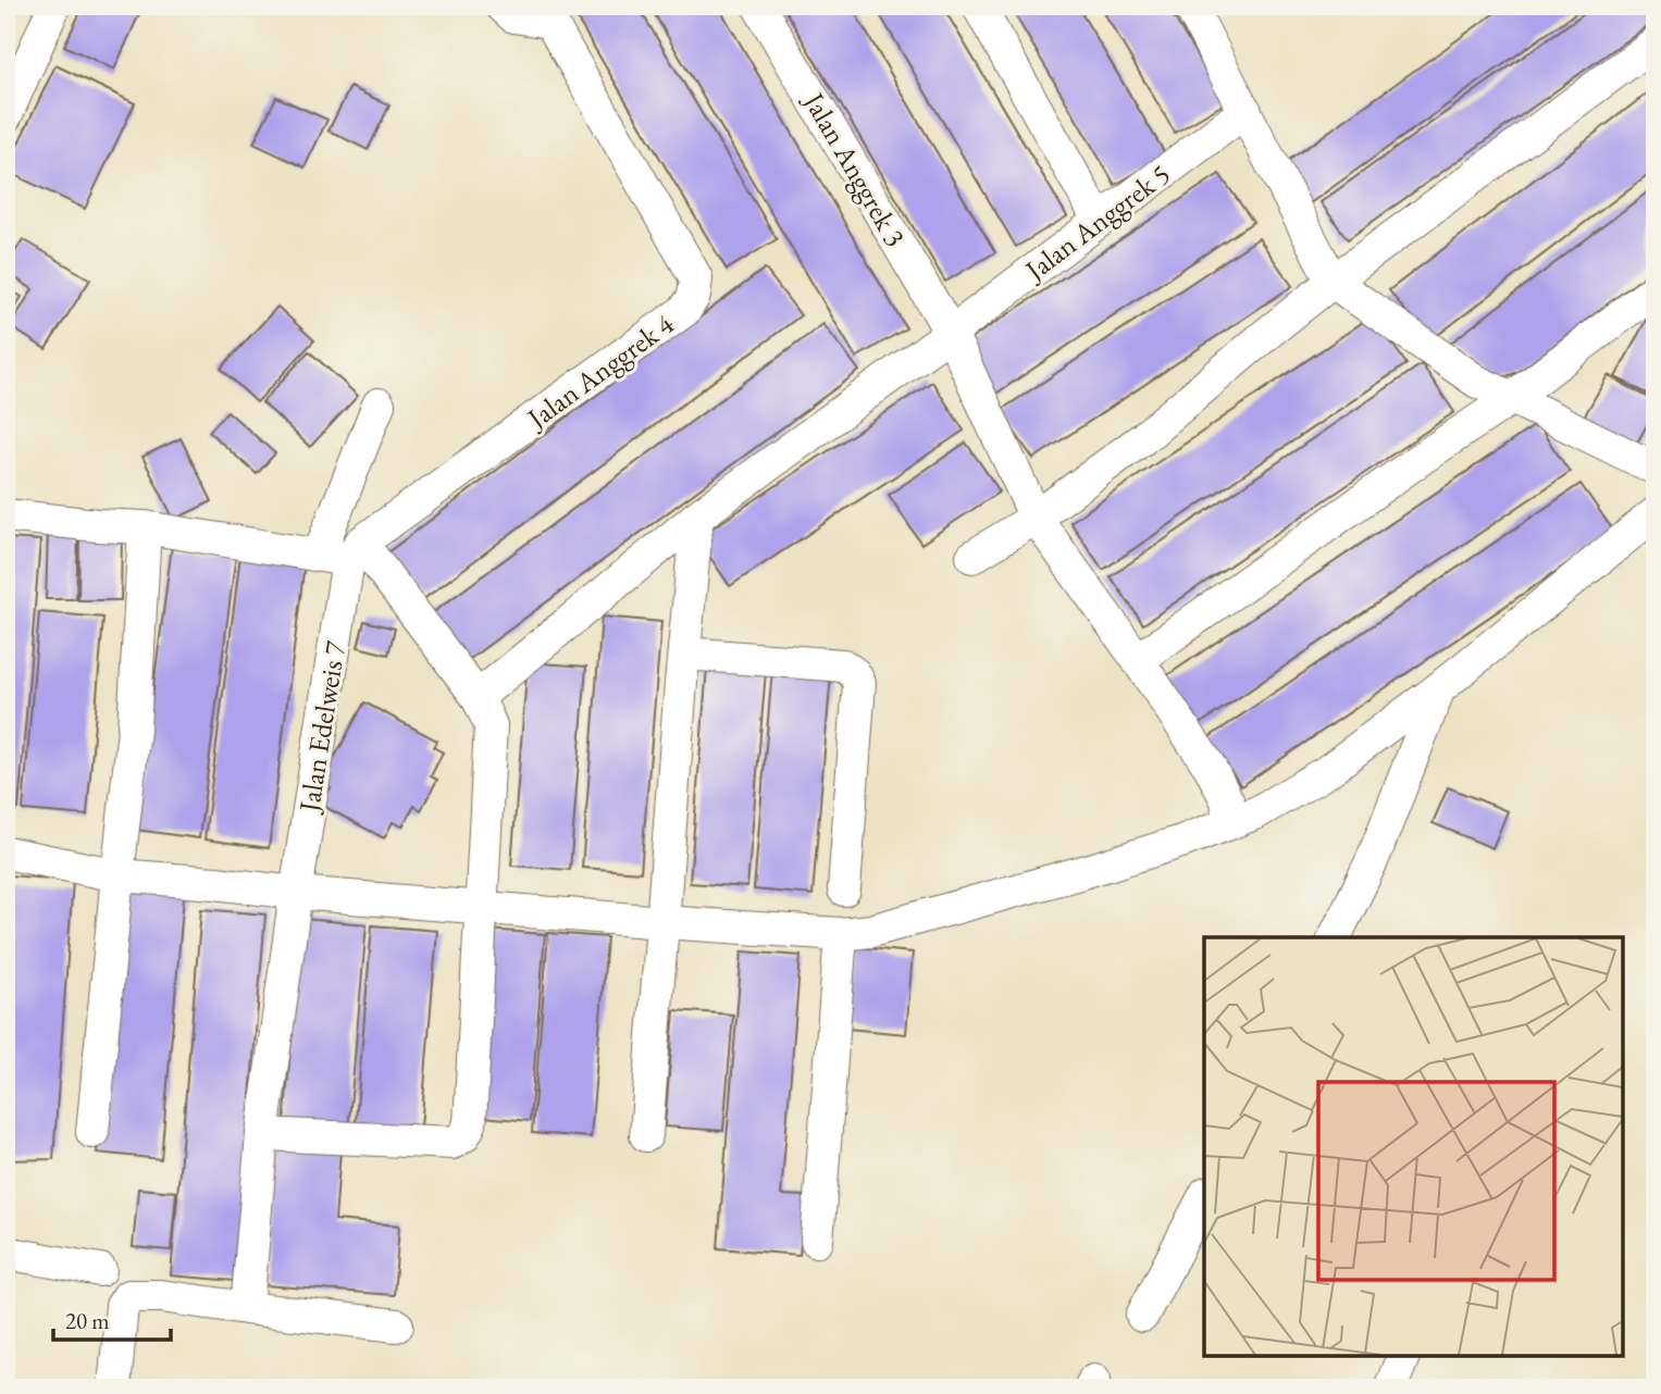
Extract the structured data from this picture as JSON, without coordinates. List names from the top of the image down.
{
  "streets": {
    "street": [
      "Jalan Anggrek 3",
      "Jalan Anggrek 5",
      "Jalan Anggrek 4",
      "Jalan Edelweis 7"
    ]
  },
  "crossings": [
    ["Jalan Anggrek 3", "Jalan Anggrek 5"],
    ["Jalan Anggrek 4", "Jalan Edelweis 7"]
  ],
  "scale_bar": "20 m"
}
